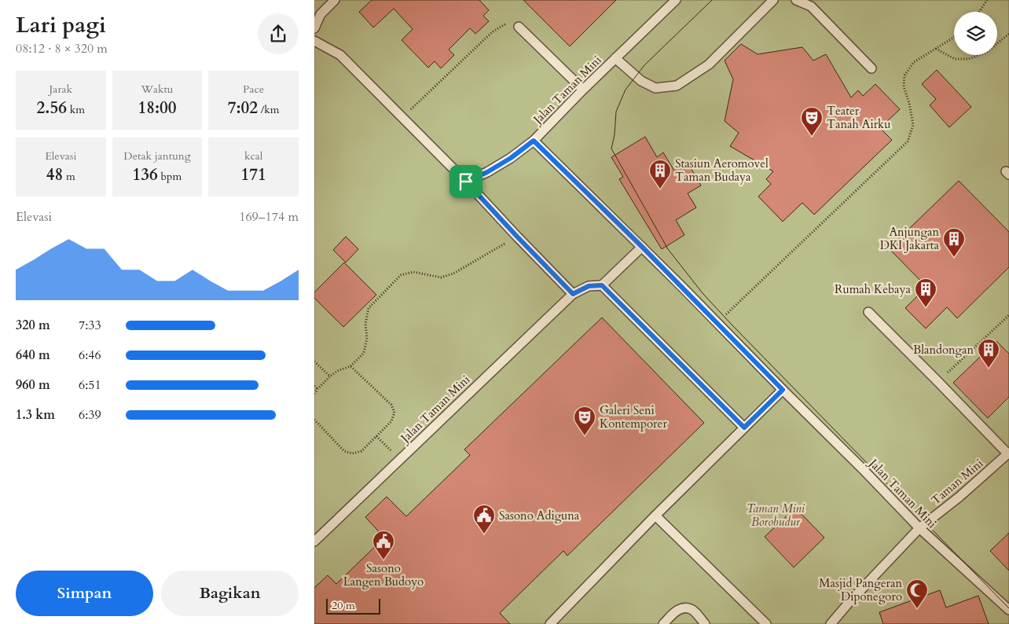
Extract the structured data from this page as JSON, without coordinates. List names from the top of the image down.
{
  "streets": {
    "lane": ["Jalan Taman Mini", "Taman Mini"]
  },
  "crossings": [
    ["Jalan Taman Mini", "Taman Mini"]
  ],
  "parks": ["Taman Mini Borobudur"],
  "places": {
    "theatre": ["Teater Tanah Airku", "Galeri Seni Kontemporer"],
    "building": [
      "Stasiun Aeromovel Taman Budaya",
      "Anjungan DKI Jakarta",
      "Rumah Kebaya",
      "Blandongan"
    ],
    "public building": ["Sasono Adiguna", "Sasono Langen Budoyo"],
    "mosque": ["Masjid Pangeran Diponegoro"]
  },
  "scale_bar": "20 m",
  "page": {
    "heading": ["Lari pagi", "08:12 · 8 × 320 m"],
    "stats": [
      ["Jarak", "2.56 km"],
      ["Waktu", "18:00"],
      ["Pace", "7:02 /km"],
      ["Elevasi", "48 m"],
      ["Detak jantung", "136 bpm"],
      ["kcal", "171"]
    ],
    "chart": ["Elevasi", "169–174 m"],
    "list": [
      {
        "name": "320 m",
        "note": "7:33"
      },
      {
        "name": "640 m",
        "note": "6:46"
      },
      {
        "name": "960 m",
        "note": "6:51"
      },
      {
        "name": "1.3 km",
        "note": "6:39"
      }
    ],
    "buttons": ["Simpan", "Bagikan"],
    "scale": "20 m"
  }
}
